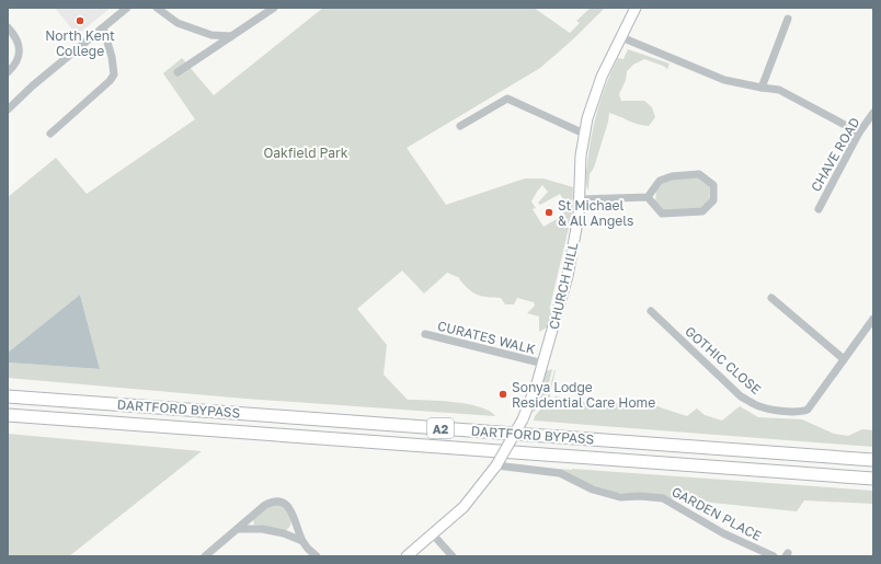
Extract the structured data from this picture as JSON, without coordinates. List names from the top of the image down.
{
  "streets": {
    "highway": ["DARTFORD BYPASS", "A2"],
    "main road": ["CHURCH HILL"],
    "street": [
      "CHAVE ROAD",
      "CURATES WALK",
      "GOTHIC CLOSE",
      "GARDEN PLACE"
    ]
  },
  "crossings": [
    ["CHURCH HILL", "CURATES WALK"],
    ["CHURCH HILL", "GARDEN PLACE"]
  ],
  "parks": ["Oakfield Park"],
  "places": ["North Kent College", "St Michael & All Angels", "Sonya Lodge Residential Care Home"]
}
